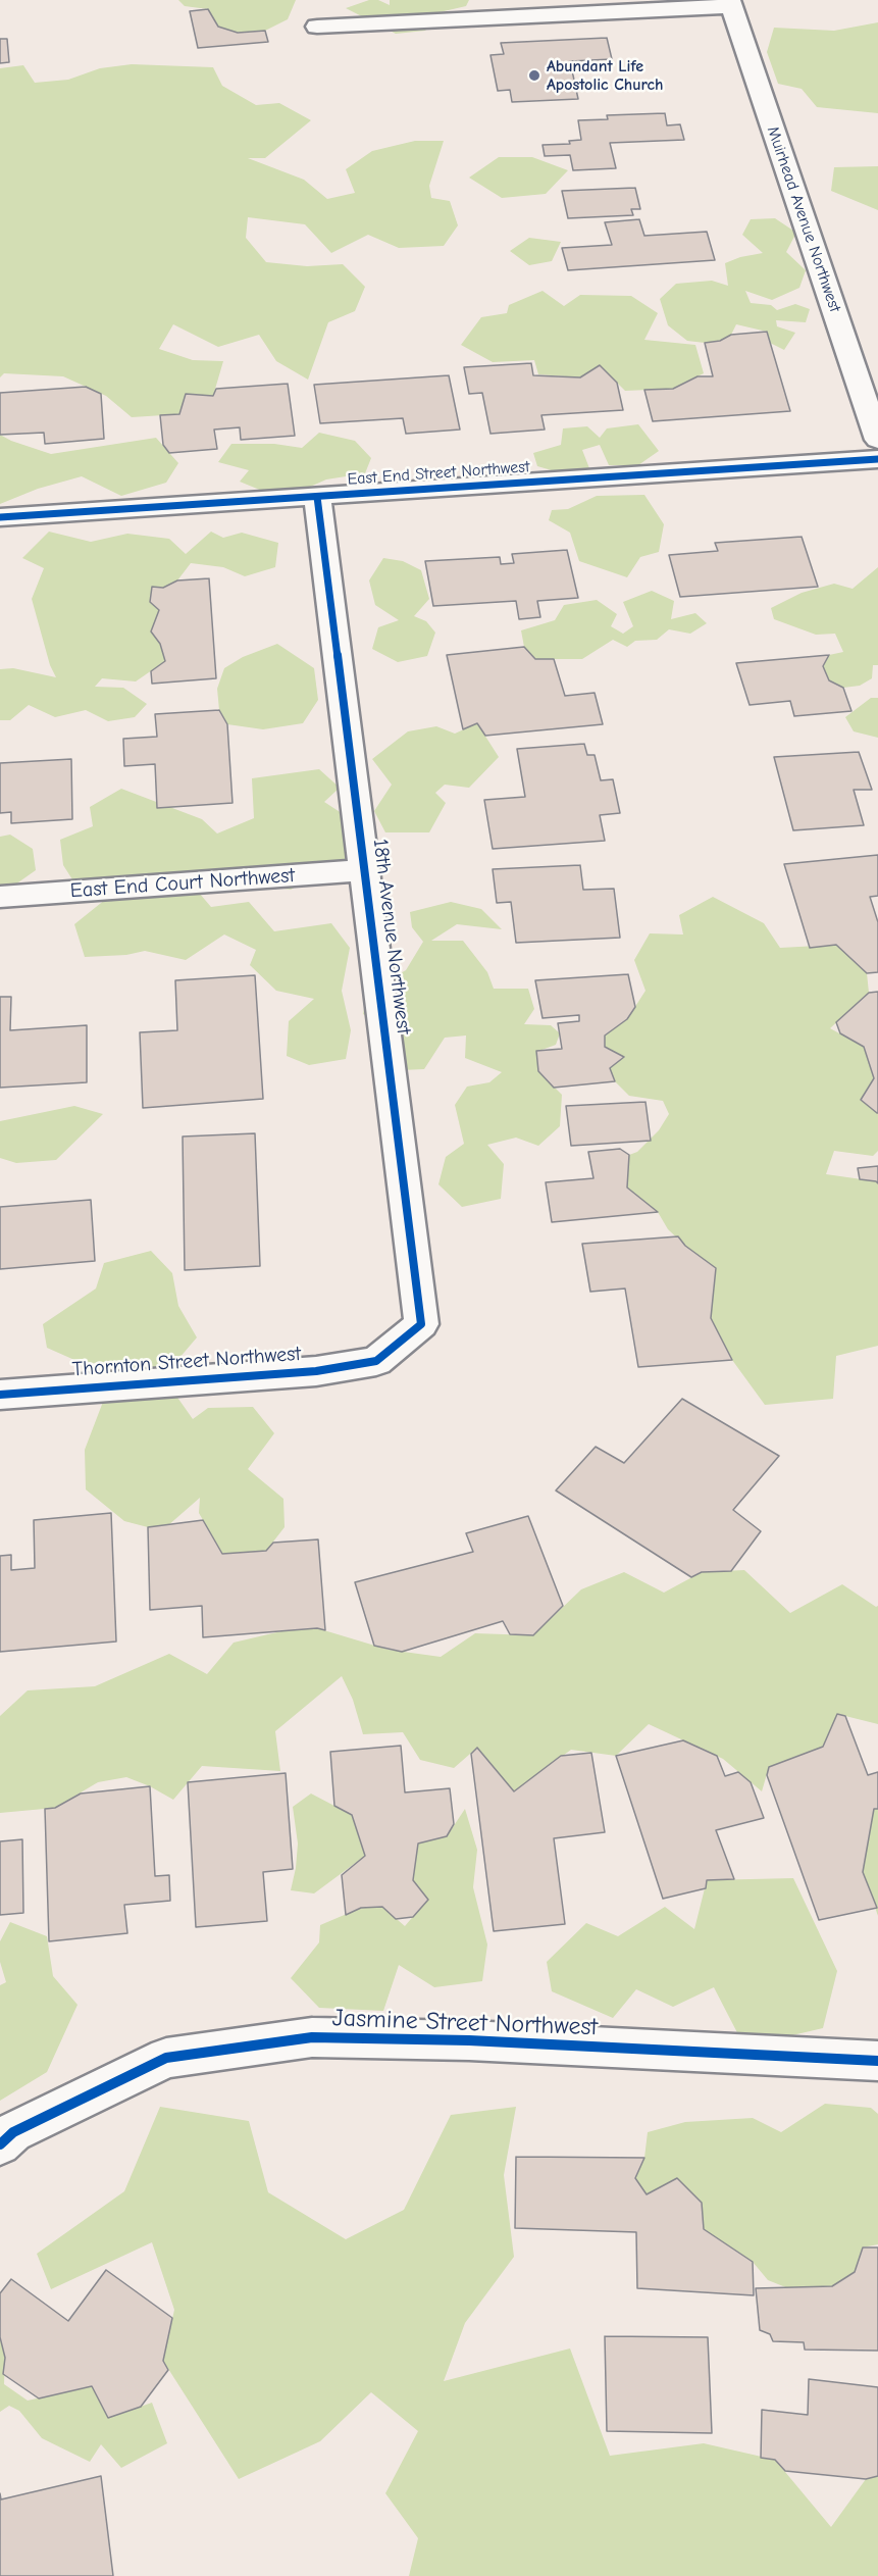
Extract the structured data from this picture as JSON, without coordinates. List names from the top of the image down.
{
  "streets": {
    "street": [
      "Muirhead Avenue Northwest",
      "East End Street Northwest",
      "East End Court Northwest",
      "18th Avenue Northwest",
      "Thornton Street Northwest",
      "Jasmine Street Northwest"
    ]
  },
  "crossings": [
    ["East End Street Northwest", "18th Avenue Northwest"],
    ["East End Court Northwest", "18th Avenue Northwest"],
    ["18th Avenue Northwest", "Thornton Street Northwest"]
  ],
  "places": ["Abundant Life Apostolic Church"]
}
